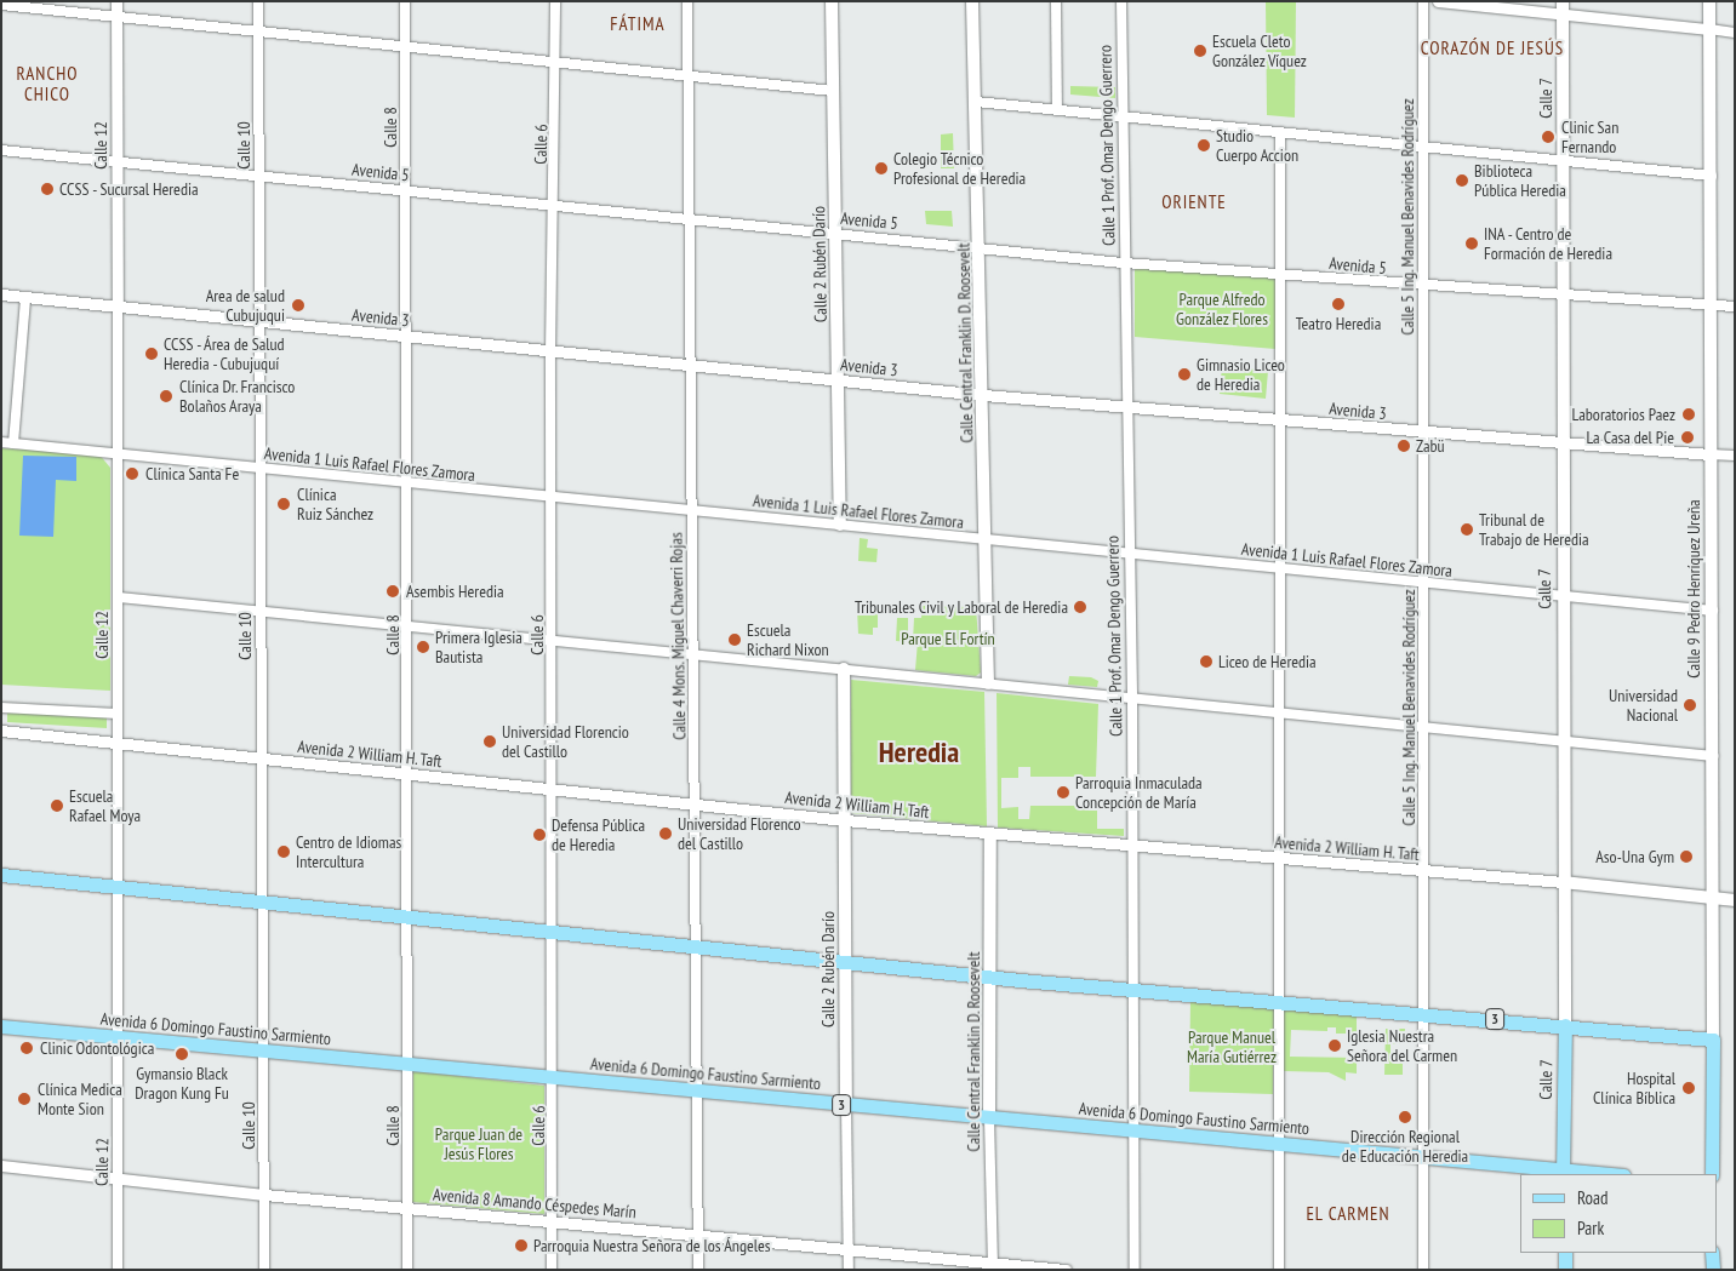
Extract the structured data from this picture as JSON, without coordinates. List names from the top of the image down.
{
  "streets": {
    "main road": [
      "Calle 7",
      "Calle 2 Rubén Darío",
      "Calle Central Franklin D. Roosevelt",
      "Calle 9 Pedro Henríquez Ureña",
      "Avenida 2 William H. Taft",
      "3",
      "Avenida 6 Domingo Faustino Sarmiento"
    ],
    "street": [
      "Calle 8",
      "Calle 6",
      "Calle 12",
      "Calle 10",
      "Calle 1 Prof. Omar Dengo Guerrero",
      "Avenida 5",
      "Calle 5 Ing. Manuel Benavides Rodríguez",
      "Avenida 3",
      "Avenida 1 Luis Rafael Flores Zamora",
      "Calle 4 Mons. Miguel Chaverri Rojas",
      "Avenida 8 Amando Céspedes Marín"
    ]
  },
  "crossings": [
    ["Calle 7", "Avenida 5"],
    ["Calle 7", "Avenida 3"],
    ["Calle 7", "Avenida 1 Luis Rafael Flores Zamora"],
    ["Calle 7", "Avenida 2 William H. Taft"],
    ["Calle 7", "3"],
    ["Calle 7", "Avenida 6 Domingo Faustino Sarmiento"],
    ["Calle 8", "Avenida 5"],
    ["Calle 8", "Avenida 3"],
    ["Calle 8", "Avenida 1 Luis Rafael Flores Zamora"],
    ["Calle 8", "Avenida 2 William H. Taft"],
    ["Calle 8", "3"],
    ["Calle 8", "Avenida 6 Domingo Faustino Sarmiento"],
    ["Calle 8", "Avenida 8 Amando Céspedes Marín"],
    ["Calle 6", "Avenida 5"],
    ["Calle 6", "Avenida 3"],
    ["Calle 6", "Avenida 1 Luis Rafael Flores Zamora"],
    ["Calle 6", "Avenida 2 William H. Taft"],
    ["Calle 6", "3"],
    ["Calle 6", "Avenida 6 Domingo Faustino Sarmiento"],
    ["Calle 6", "Avenida 8 Amando Céspedes Marín"],
    ["Calle 12", "Avenida 5"],
    ["Calle 12", "Avenida 3"],
    ["Calle 12", "Avenida 1 Luis Rafael Flores Zamora"],
    ["Calle 12", "Avenida 2 William H. Taft"],
    ["Calle 12", "3"],
    ["Calle 12", "Avenida 6 Domingo Faustino Sarmiento"],
    ["Calle 12", "Avenida 8 Amando Céspedes Marín"],
    ["Calle 10", "Avenida 5"],
    ["Calle 10", "Avenida 3"],
    ["Calle 10", "Avenida 1 Luis Rafael Flores Zamora"],
    ["Calle 10", "Avenida 2 William H. Taft"],
    ["Calle 10", "3"],
    ["Calle 10", "Avenida 6 Domingo Faustino Sarmiento"],
    ["Calle 10", "Avenida 8 Amando Céspedes Marín"],
    ["Calle 1 Prof. Omar Dengo Guerrero", "Avenida 5"],
    ["Calle 1 Prof. Omar Dengo Guerrero", "Avenida 3"],
    ["Calle 1 Prof. Omar Dengo Guerrero", "Avenida 1 Luis Rafael Flores Zamora"],
    ["Calle 1 Prof. Omar Dengo Guerrero", "Avenida 2 William H. Taft"],
    ["Calle 1 Prof. Omar Dengo Guerrero", "3"],
    ["Calle 1 Prof. Omar Dengo Guerrero", "Avenida 6 Domingo Faustino Sarmiento"],
    ["Avenida 5", "Calle 5 Ing. Manuel Benavides Rodríguez"],
    ["Avenida 5", "Calle 2 Rubén Darío"],
    ["Avenida 5", "Calle Central Franklin D. Roosevelt"],
    ["Avenida 5", "Calle 9 Pedro Henríquez Ureña"],
    ["Avenida 5", "Calle 4 Mons. Miguel Chaverri Rojas"],
    ["Calle 5 Ing. Manuel Benavides Rodríguez", "Avenida 3"],
    ["Calle 5 Ing. Manuel Benavides Rodríguez", "Avenida 1 Luis Rafael Flores Zamora"],
    ["Calle 5 Ing. Manuel Benavides Rodríguez", "Avenida 2 William H. Taft"],
    ["Calle 5 Ing. Manuel Benavides Rodríguez", "3"],
    ["Calle 5 Ing. Manuel Benavides Rodríguez", "Avenida 6 Domingo Faustino Sarmiento"],
    ["Calle 2 Rubén Darío", "Avenida 3"],
    ["Calle 2 Rubén Darío", "Avenida 1 Luis Rafael Flores Zamora"],
    ["Calle 2 Rubén Darío", "Avenida 2 William H. Taft"],
    ["Calle 2 Rubén Darío", "3"],
    ["Calle 2 Rubén Darío", "Avenida 6 Domingo Faustino Sarmiento"],
    ["Calle 2 Rubén Darío", "Avenida 8 Amando Céspedes Marín"],
    ["Avenida 3", "Calle Central Franklin D. Roosevelt"],
    ["Avenida 3", "Calle 9 Pedro Henríquez Ureña"],
    ["Avenida 3", "Calle 4 Mons. Miguel Chaverri Rojas"],
    ["Calle Central Franklin D. Roosevelt", "Avenida 1 Luis Rafael Flores Zamora"],
    ["Calle Central Franklin D. Roosevelt", "Avenida 2 William H. Taft"],
    ["Calle Central Franklin D. Roosevelt", "3"],
    ["Calle Central Franklin D. Roosevelt", "Avenida 6 Domingo Faustino Sarmiento"],
    ["Calle Central Franklin D. Roosevelt", "Avenida 8 Amando Céspedes Marín"],
    ["Avenida 1 Luis Rafael Flores Zamora", "Calle 9 Pedro Henríquez Ureña"],
    ["Avenida 1 Luis Rafael Flores Zamora", "Calle 4 Mons. Miguel Chaverri Rojas"],
    ["Calle 9 Pedro Henríquez Ureña", "Avenida 2 William H. Taft"],
    ["Calle 9 Pedro Henríquez Ureña", "3"],
    ["Calle 4 Mons. Miguel Chaverri Rojas", "Avenida 2 William H. Taft"],
    ["Calle 4 Mons. Miguel Chaverri Rojas", "3"],
    ["Calle 4 Mons. Miguel Chaverri Rojas", "Avenida 6 Domingo Faustino Sarmiento"],
    ["Calle 4 Mons. Miguel Chaverri Rojas", "Avenida 8 Amando Céspedes Marín"]
  ],
  "districts": [
    "FÁTIMA",
    "CORAZÓN DE JESÚS",
    "RANCHO CHICO",
    "ORIENTE",
    "Heredia",
    "EL CARMEN"
  ],
  "parks": [
    "Parque Alfredo González Flores",
    "Parque El Fortín",
    "Parque Manuel María Gutiérrez",
    "Parque Juan de Jesús Flores"
  ],
  "places": [
    "Escuela Cleto González Víquez",
    "Clinic San Fernando",
    "Studio Cuerpo Accion",
    "Colegio Técnico Profesional de Heredia",
    "Biblioteca Pública Heredia",
    "CCSS - Sucursal Heredia",
    "INA - Centro de Formación de Heredia",
    "Teatro Heredia",
    "Area de salud Cubujuqui",
    "CCSS - Área de Salud Heredia - Cubujuquí",
    "Gimnasio Liceo de Heredia",
    "Clínica Dr. Francisco Bolaños Araya",
    "Laboratorios Paez",
    "La Casa del Pie",
    "Zabü",
    "Clínica Santa Fe",
    "Clínica Ruiz Sánchez",
    "Tribunal de Trabajo de Heredia",
    "Asembis Heredia",
    "Tribunales Civil y Laboral de Heredia",
    "Escuela Richard Nixon",
    "Primera Iglesia Bautista",
    "Liceo de Heredia",
    "Universidad Nacional",
    "Universidad Florencio del Castillo",
    "Parroquia Inmaculada Concepción de María",
    "Escuela Rafael Moya",
    "Universidad Florenco del Castillo",
    "Defensa Pública de Heredia",
    "Centro de Idiomas Intercultura",
    "Aso-Una Gym",
    "Iglesia Nuestra Señora del Carmen",
    "Clinic Odontológica",
    "Gymansio Black Dragon Kung Fu",
    "Hospital Clínica Bíblica",
    "Clínica Medica Monte Sion",
    "Dirección Regional de Educación Heredia",
    "Parroquia Nuestra Señora de los Ángeles"
  ],
  "legend": ["Road", "Park"]
}
